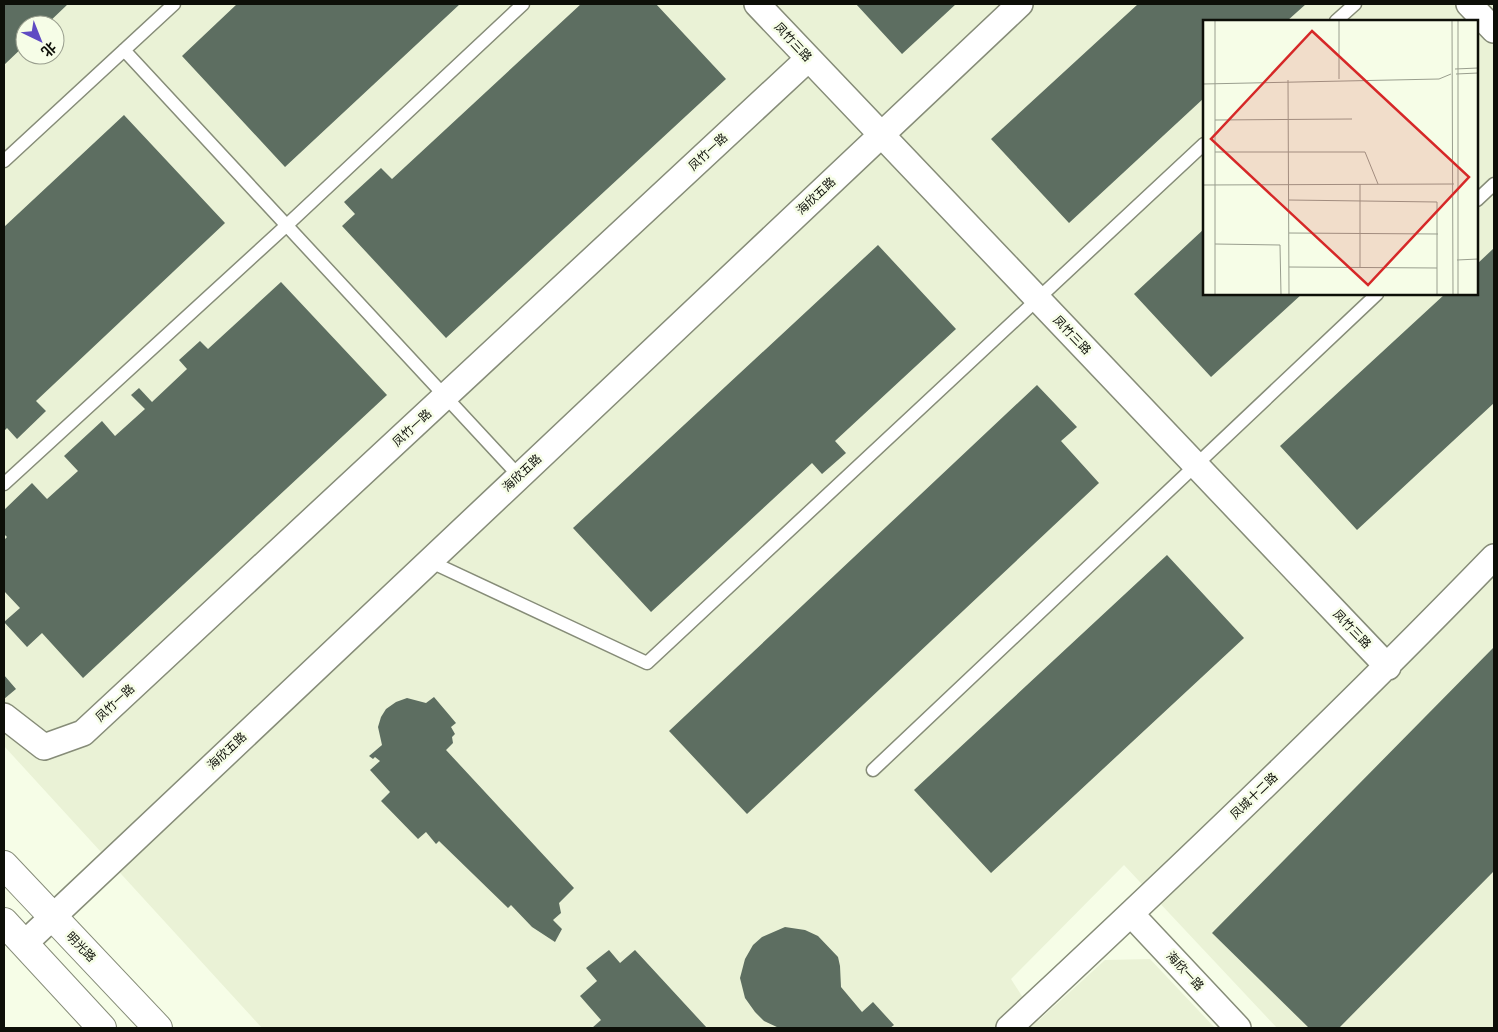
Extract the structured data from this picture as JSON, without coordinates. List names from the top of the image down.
{
  "streets": {
    "main road": ["明光路"],
    "street": [
      "凤竹三路",
      "凤竹一路",
      "海欣五路",
      "凤城十二路",
      "海欣一路"
    ]
  },
  "crossings": [
    ["凤竹三路", "凤竹一路"],
    ["凤竹三路", "海欣五路"],
    ["凤竹三路", "凤城十二路"],
    ["海欣五路", "明光路"],
    ["凤城十二路", "海欣一路"]
  ],
  "north": "bottom right"
}
